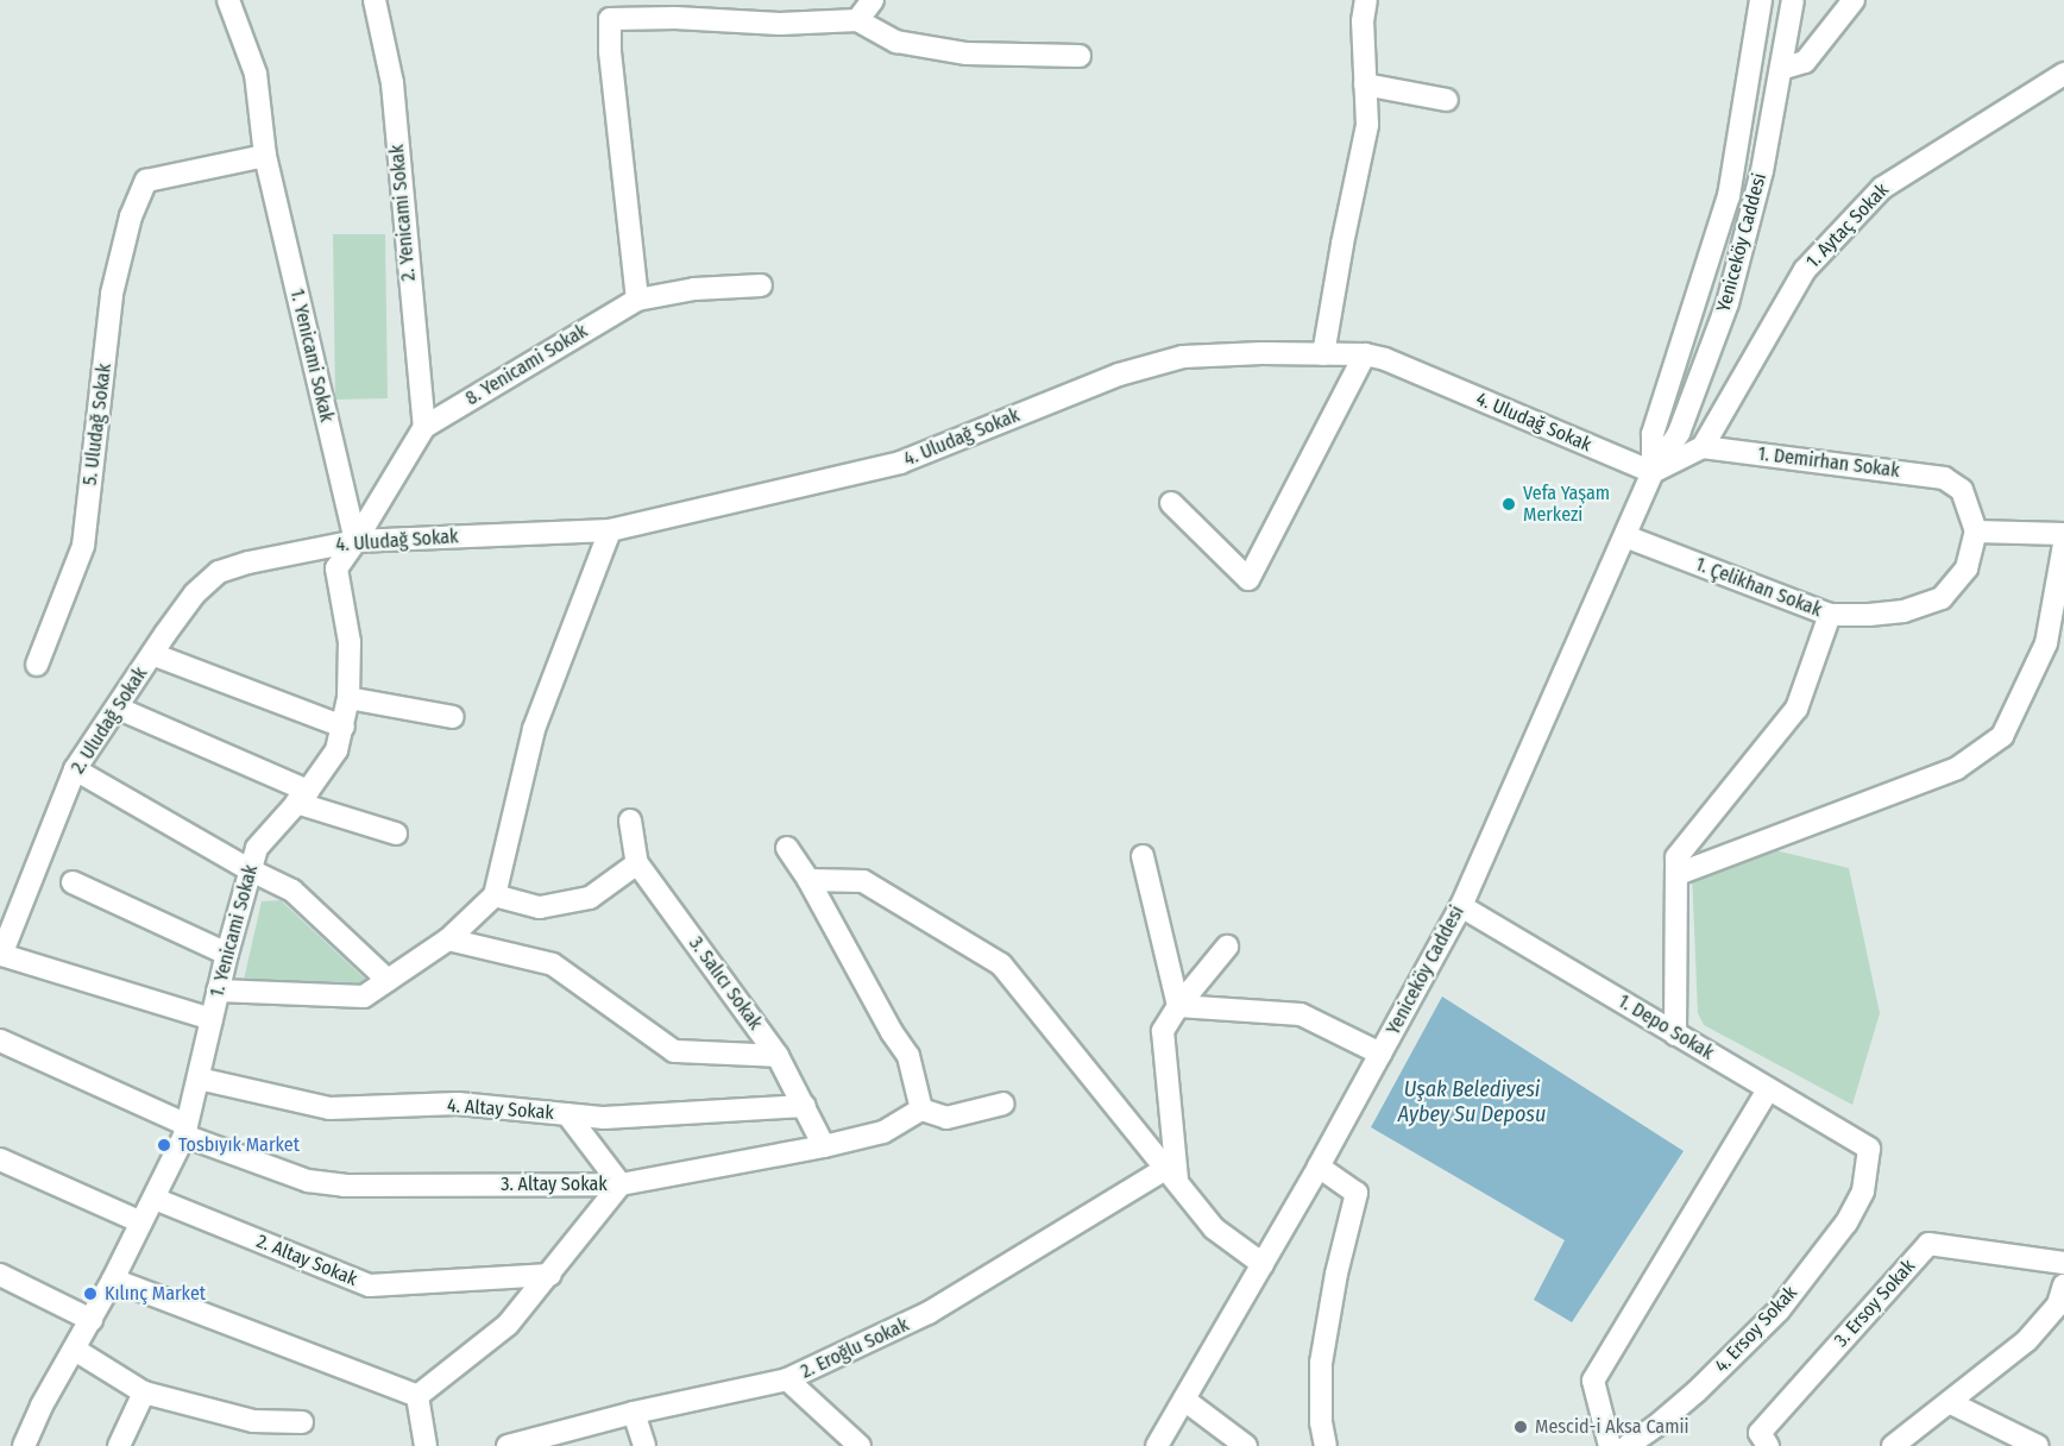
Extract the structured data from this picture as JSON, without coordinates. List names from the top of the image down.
{
  "streets": {
    "street": [
      "2. Yenicami Sokak",
      "1. Aytaç Sokak",
      "Yeniceköy Caddesi",
      "1. Yenicami Sokak",
      "8. Yenicami Sokak",
      "4. Uludağ Sokak",
      "5. Uludağ Sokak",
      "1. Demirhan Sokak",
      "1. Çelikhan Sokak",
      "2. Uludağ Sokak",
      "3. Salıcı Sokak",
      "1. Depo Sokak",
      "4. Altay Sokak",
      "3. Altay Sokak",
      "2. Altay Sokak",
      "3. Ersoy Sokak",
      "4. Ersoy Sokak",
      "2. Eroğlu Sokak"
    ]
  },
  "crossings": [
    ["2. Yenicami Sokak", "8. Yenicami Sokak"],
    ["1. Aytaç Sokak", "1. Demirhan Sokak"],
    ["Yeniceköy Caddesi", "4. Uludağ Sokak"],
    ["Yeniceköy Caddesi", "1. Çelikhan Sokak"],
    ["Yeniceköy Caddesi", "1. Depo Sokak"],
    ["1. Yenicami Sokak", "8. Yenicami Sokak"],
    ["1. Yenicami Sokak", "4. Uludağ Sokak"],
    ["1. Yenicami Sokak", "5. Uludağ Sokak"],
    ["1. Yenicami Sokak", "4. Altay Sokak"],
    ["1. Yenicami Sokak", "3. Altay Sokak"],
    ["1. Yenicami Sokak", "2. Altay Sokak"],
    ["8. Yenicami Sokak", "4. Uludağ Sokak"],
    ["4. Uludağ Sokak", "2. Uludağ Sokak"],
    ["1. Demirhan Sokak", "1. Çelikhan Sokak"],
    ["3. Salıcı Sokak", "4. Altay Sokak"],
    ["3. Salıcı Sokak", "3. Altay Sokak"],
    ["1. Depo Sokak", "4. Ersoy Sokak"]
  ],
  "water": ["Uşak Belediyesi Aybey Su Deposu"],
  "places": [
    "Vefa Yaşam Merkezi",
    "Tosbıyık Market",
    "Kılınç Market",
    "Mescid-i Aksa Camii"
  ]
}
